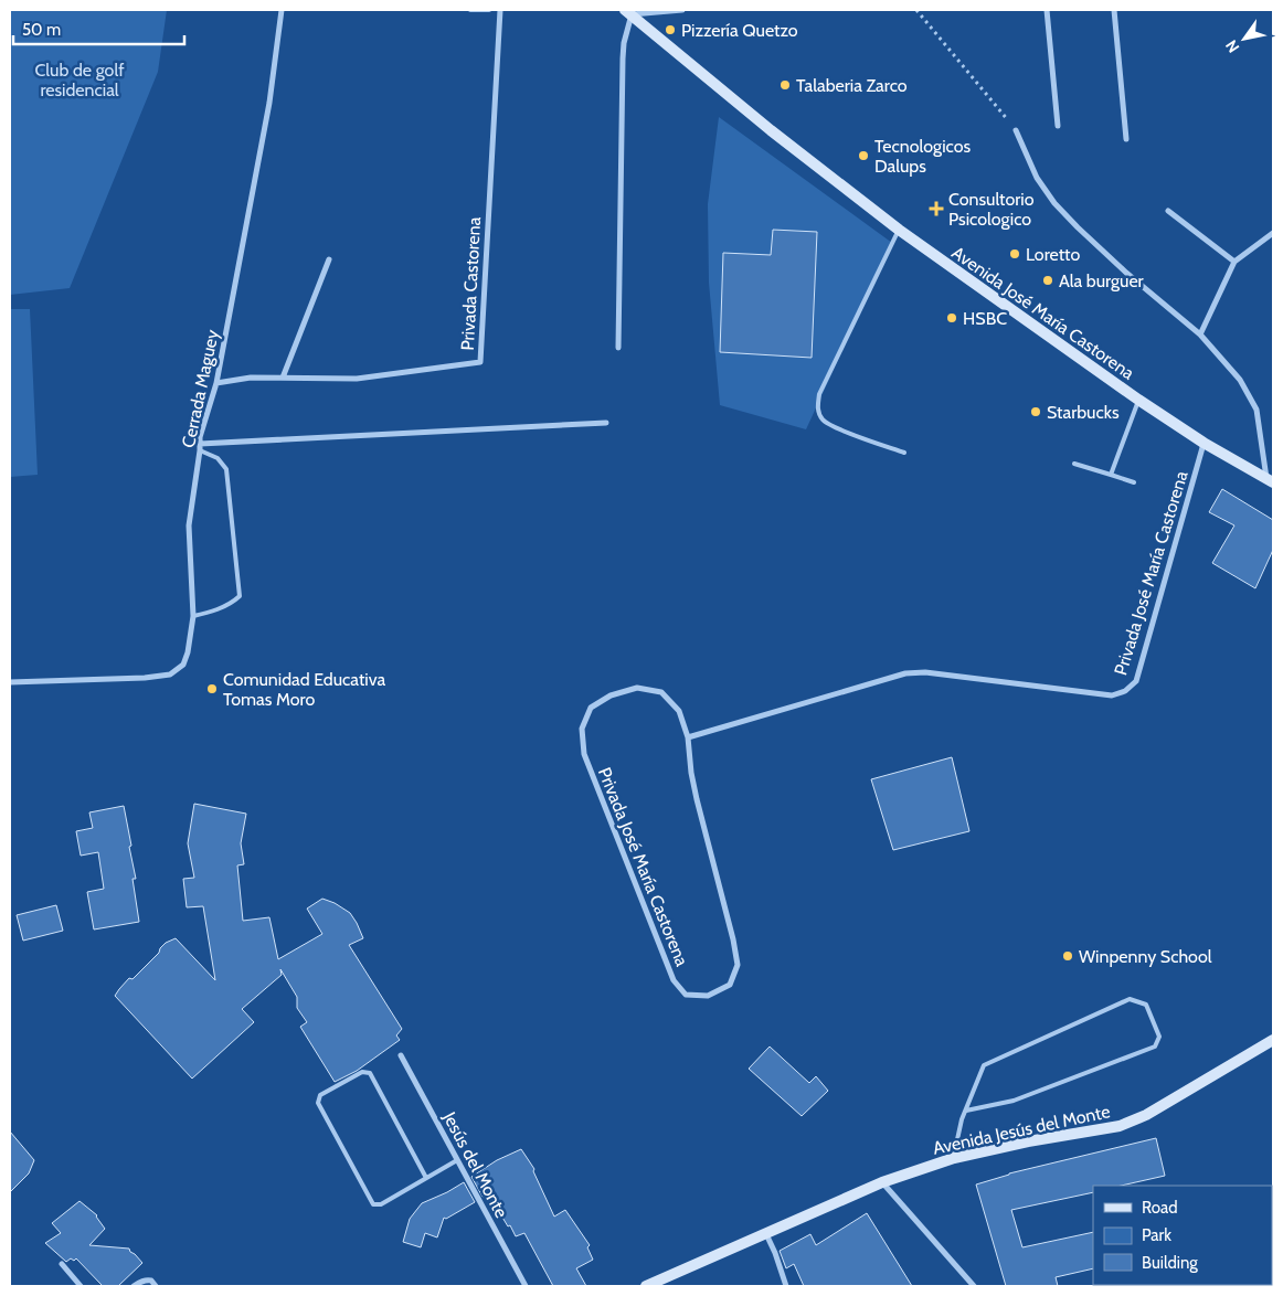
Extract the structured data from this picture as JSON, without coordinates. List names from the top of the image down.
{
  "streets": {
    "main road": ["Avenida José María Castorena", "Avenida Jesús del Monte"],
    "street": [
      "Privada Castorena",
      "Cerrada Maguey",
      "Privada José María Castorena",
      "Jesús del Monte"
    ]
  },
  "crossings": [
    ["Privada Castorena", "Cerrada Maguey"],
    ["Avenida José María Castorena", "Privada José María Castorena"]
  ],
  "parks": ["Club de golf residencial"],
  "places": {
    "other": [
      "Pizzería Quetzo",
      "Talaberia Zarco",
      "Tecnologicos Dalups",
      "Loretto",
      "Ala burguer",
      "HSBC",
      "Starbucks",
      "Comunidad Educativa Tomas Moro",
      "Winpenny School"
    ],
    "health": ["Consultorio Psicologico"]
  },
  "legend": ["Road", "Park", "Building"],
  "scale_bar": "50 m",
  "north": "bottom left"
}
